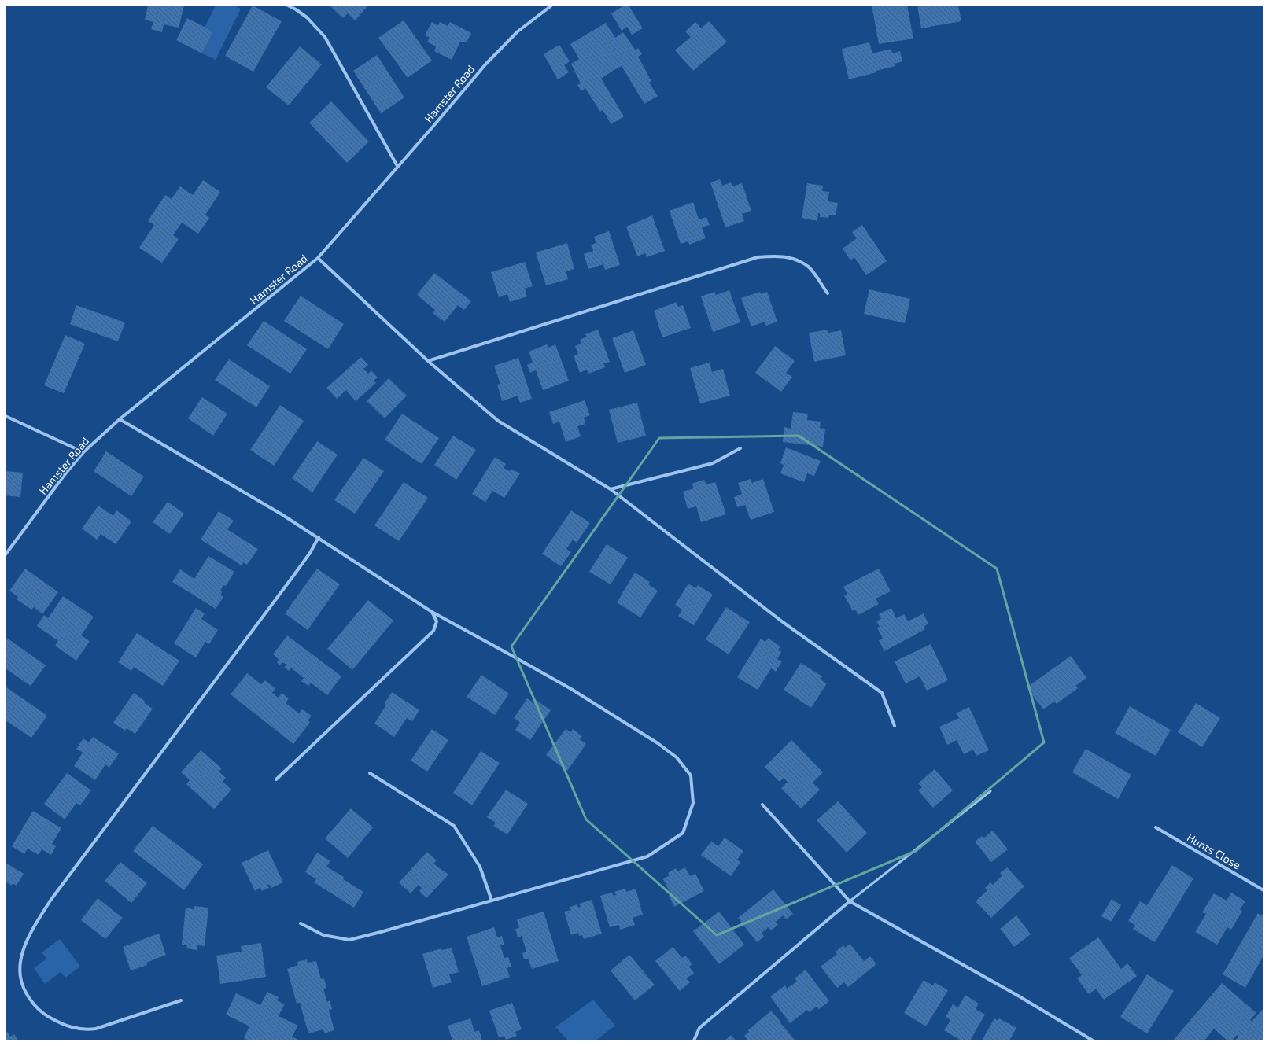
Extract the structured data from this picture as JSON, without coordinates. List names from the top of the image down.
{
  "streets": {
    "street": ["Hamster Road", "Hunts Close"]
  }
}
